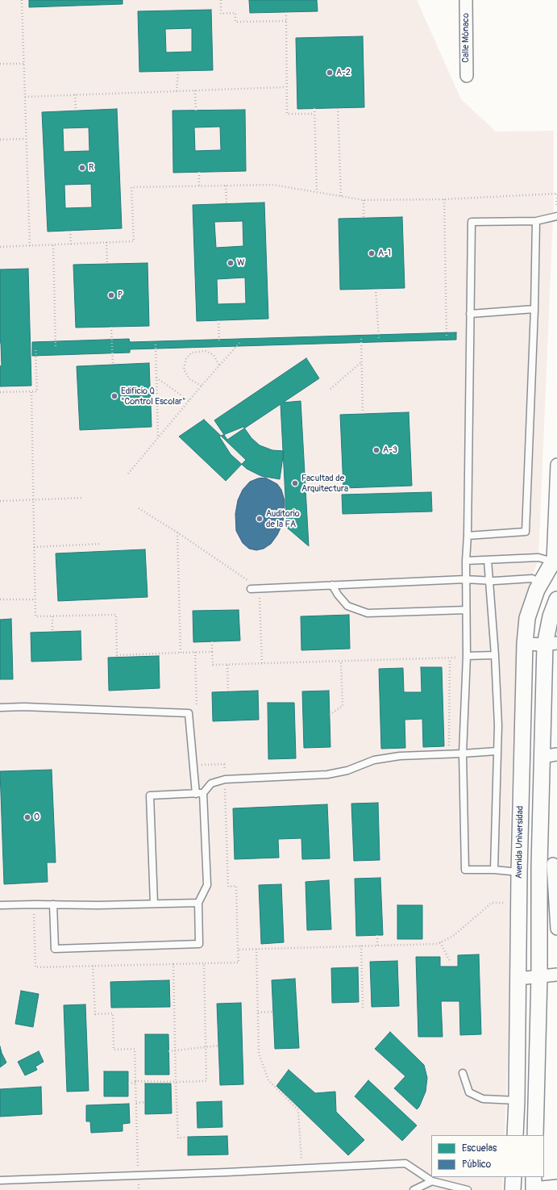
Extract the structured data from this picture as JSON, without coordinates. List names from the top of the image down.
{
  "streets": {
    "street": ["Calle Mónaco", "Avenida Universidad"]
  },
  "places": [
    "A-2",
    "R",
    "A-1",
    "W",
    "P",
    "Edificio Q \"Control Escolar\"",
    "A-3",
    "Facultad de Arquitectura",
    "Auditorio de la FA",
    "O"
  ],
  "legend": ["Escuelas", "Público"]
}
